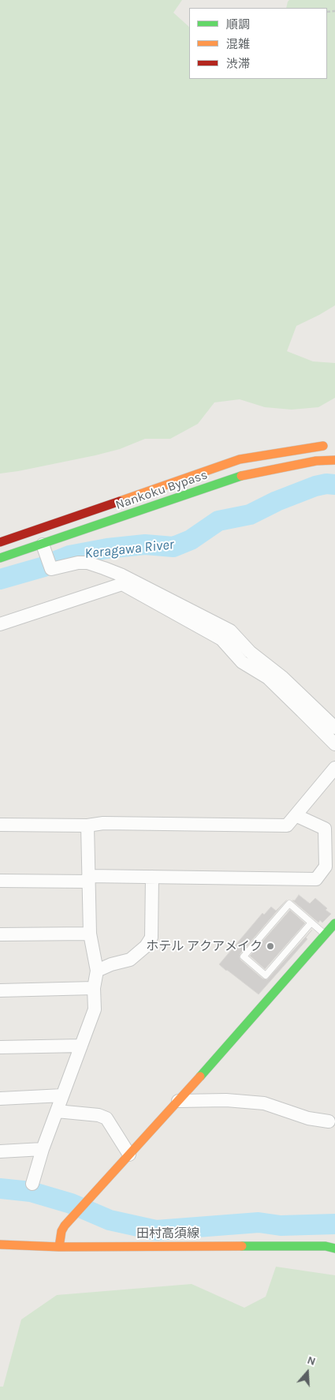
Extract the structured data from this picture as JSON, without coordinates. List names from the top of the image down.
{
  "streets": {
    "main road": ["Nankoku Bypass", "田村高須線"]
  },
  "water": ["Keragawa River"],
  "places": ["ホテル アクアメイク"],
  "legend": ["順調", "混雑", "渋滞"],
  "north": "top"
}
